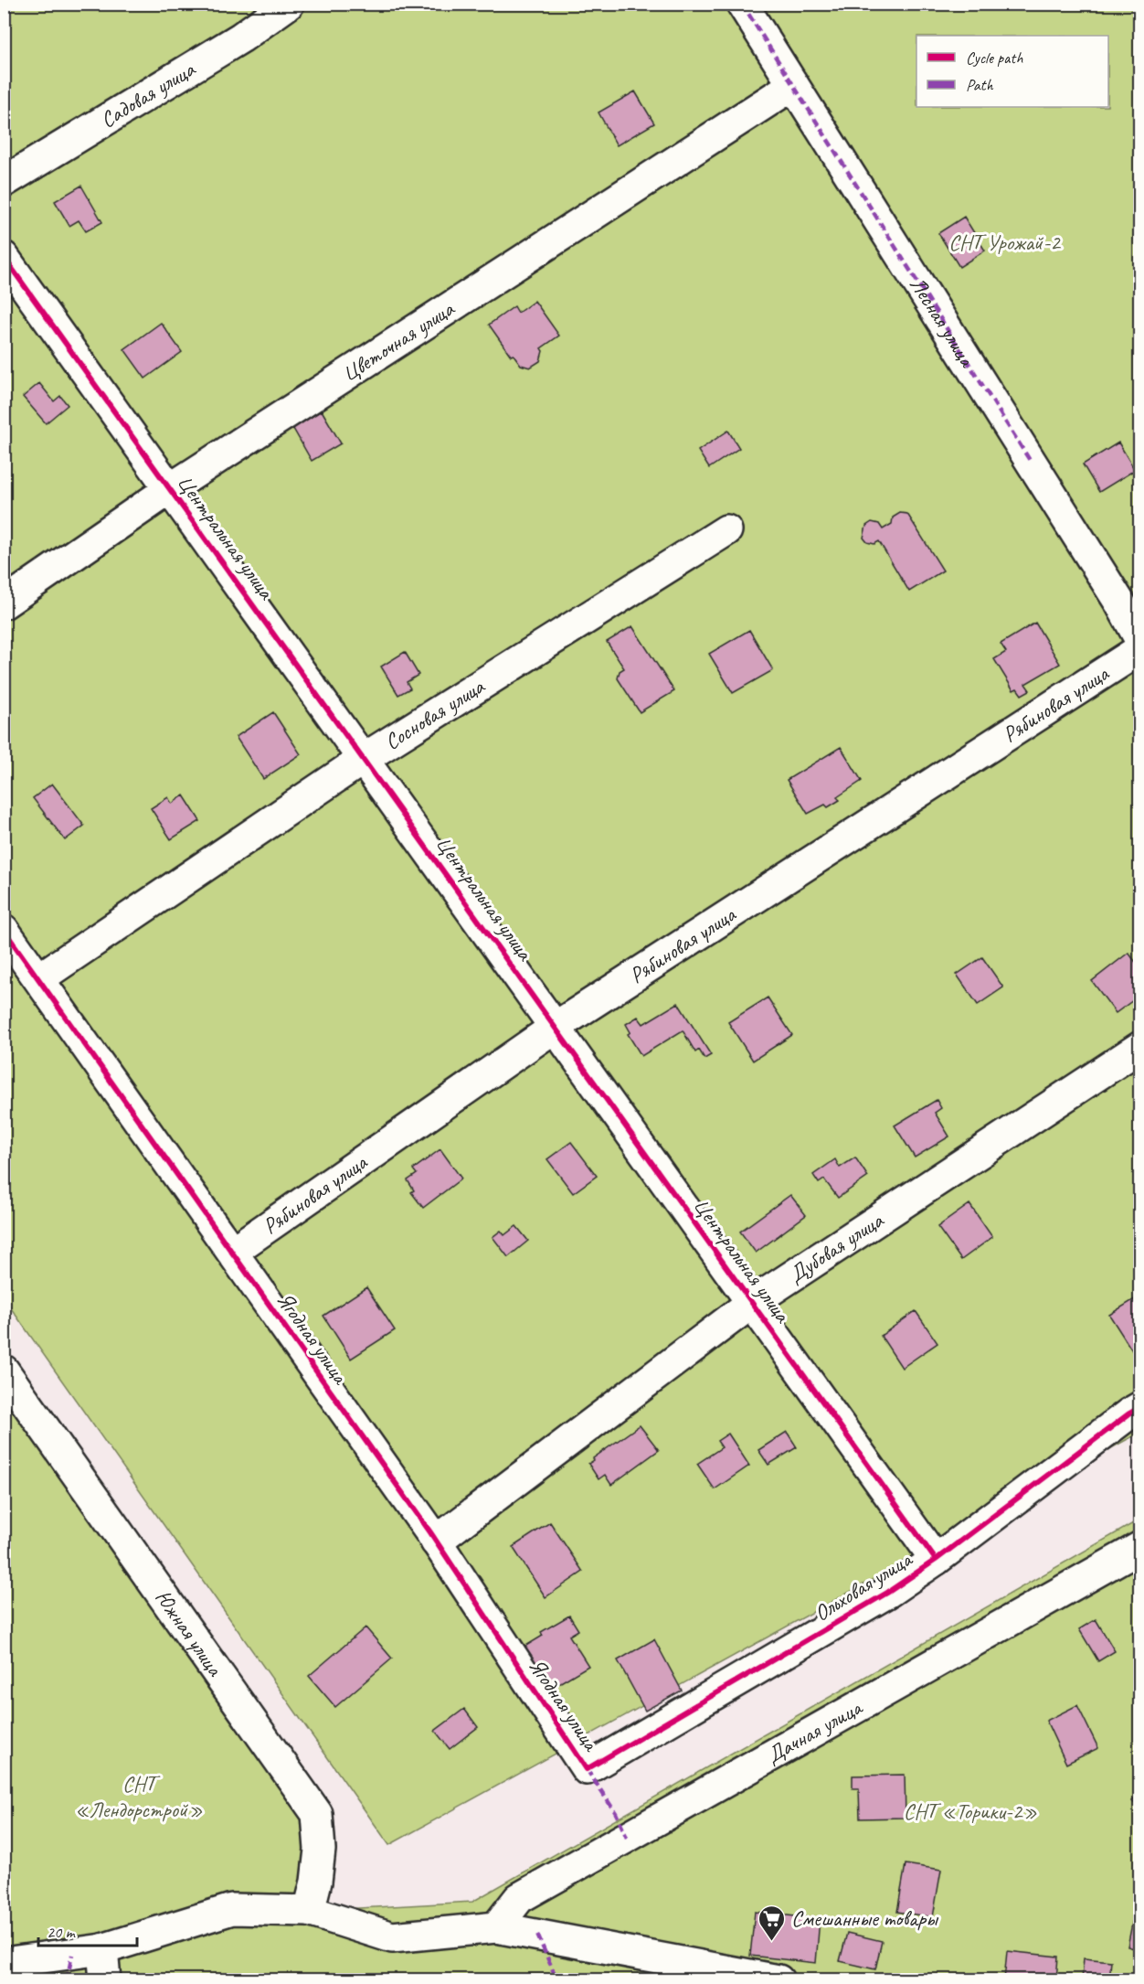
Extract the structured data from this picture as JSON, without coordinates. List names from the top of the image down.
{
  "streets": {
    "street": [
      "Садовая улица",
      "Лесная улица",
      "Цветочная улица",
      "Центральная улица",
      "Рябиновая улица",
      "Сосновая улица",
      "Дубовая улица",
      "Ягодная улица",
      "Ольховая улица",
      "Южная улица",
      "Дачная улица"
    ]
  },
  "crossings": [
    ["Лесная улица", "Цветочная улица"],
    ["Цветочная улица", "Центральная улица"],
    ["Центральная улица", "Рябиновая улица"],
    ["Центральная улица", "Сосновая улица"],
    ["Центральная улица", "Дубовая улица"],
    ["Центральная улица", "Ольховая улица"],
    ["Рябиновая улица", "Ягодная улица"],
    ["Сосновая улица", "Ягодная улица"],
    ["Дубовая улица", "Ягодная улица"],
    ["Ягодная улица", "Ольховая улица"]
  ],
  "parks": ["СНТ Урожай-2", "СНТ «Лендорстрой»", "СНТ «Торики-2»"],
  "places": {
    "supermarket": ["Смешанные товары"]
  },
  "legend": ["Cycle path", "Path"],
  "scale_bar": "20 m"
}
